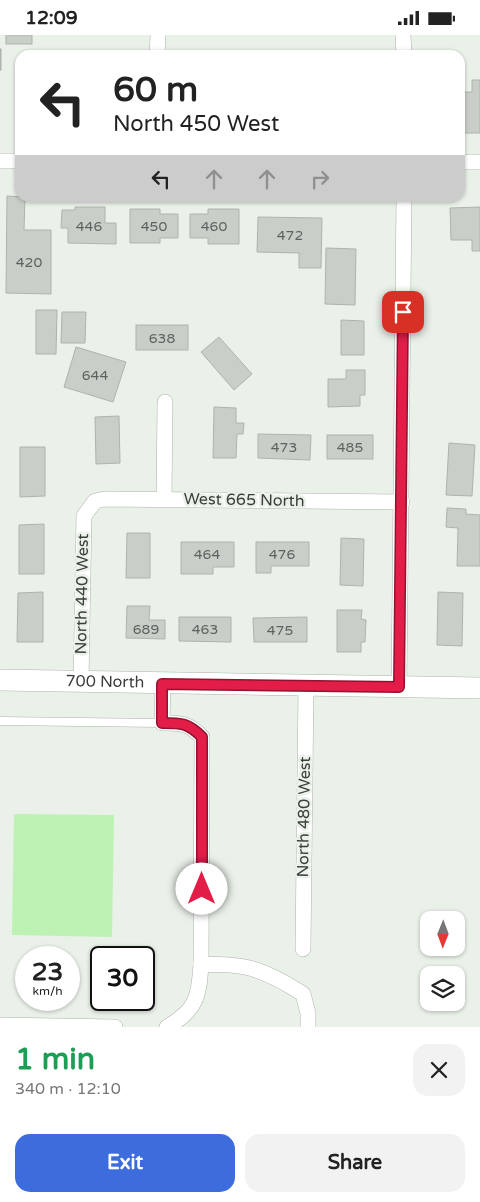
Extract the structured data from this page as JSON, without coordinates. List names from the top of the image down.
{
  "streets": {
    "street": [
      "West 665 North",
      "North 440 West",
      "700 North",
      "North 480 West"
    ]
  },
  "crossings": [
    ["West 665 North", "North 440 West"],
    ["North 440 West", "700 North"],
    ["700 North", "North 480 West"]
  ],
  "house_numbers": [
    "446",
    "450",
    "460",
    "472",
    "420",
    "638",
    "644",
    "473",
    "485",
    "464",
    "476",
    "689",
    "463",
    "475"
  ],
  "north": "bottom",
  "page": {
    "status": "12:09",
    "turn": ["60 m", "North 450 West"],
    "speed": "23 km/h",
    "limit": "30",
    "heading": ["1 min", "340 m · 12:10"],
    "buttons": ["Exit", "Share"]
  }
}
